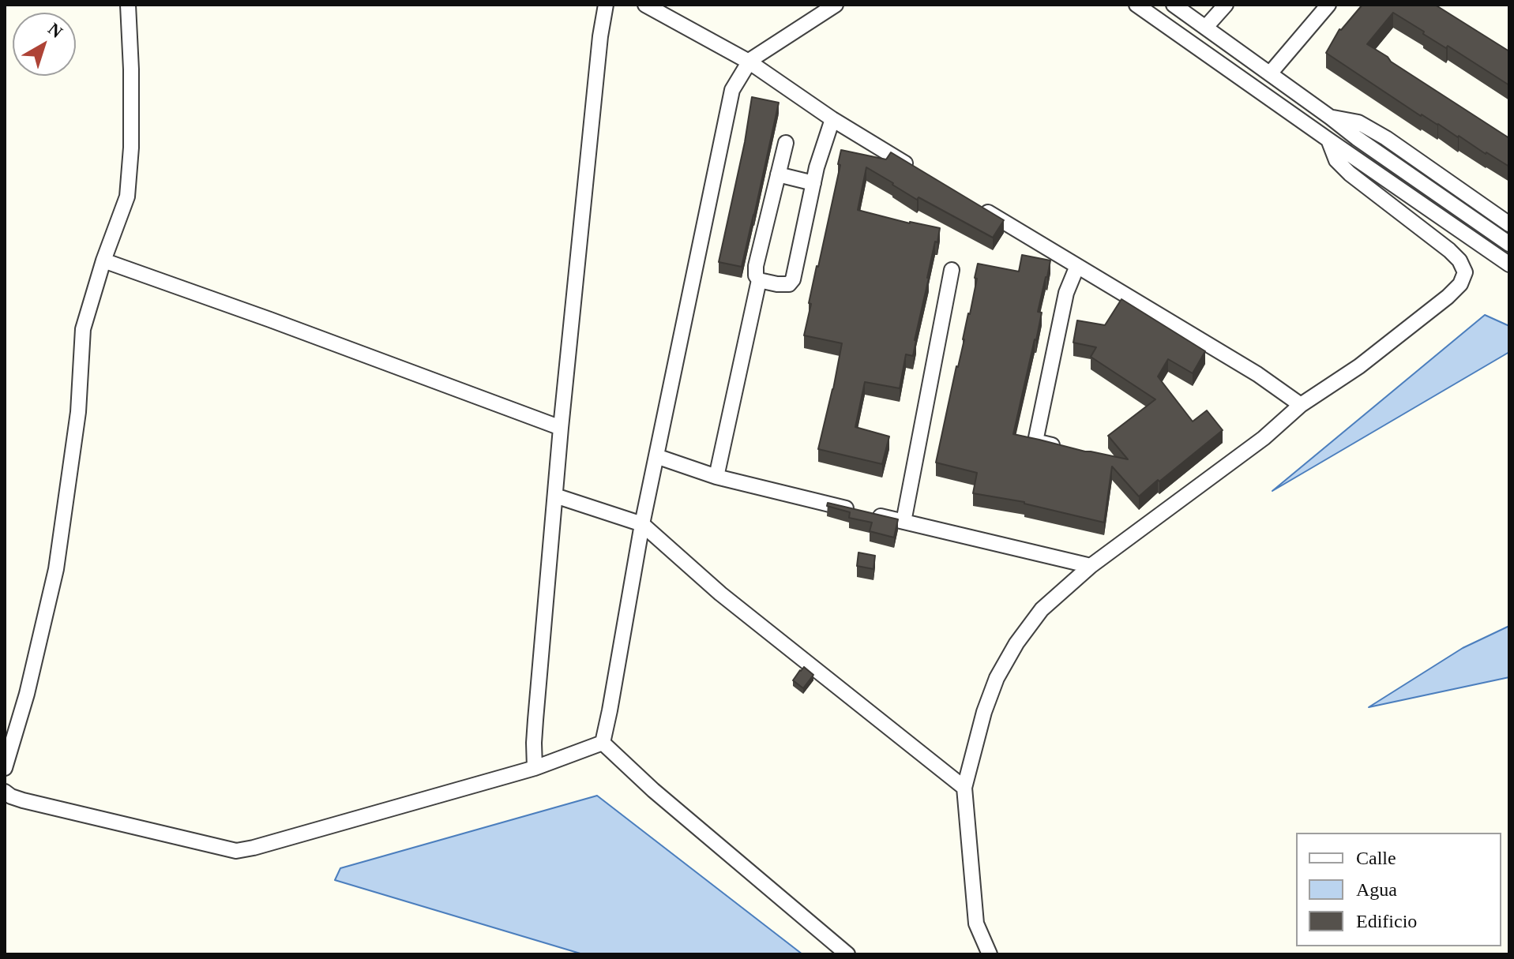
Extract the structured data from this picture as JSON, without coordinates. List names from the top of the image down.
{
  "legend": ["Calle", "Agua", "Edificio"],
  "north": "top right"
}
